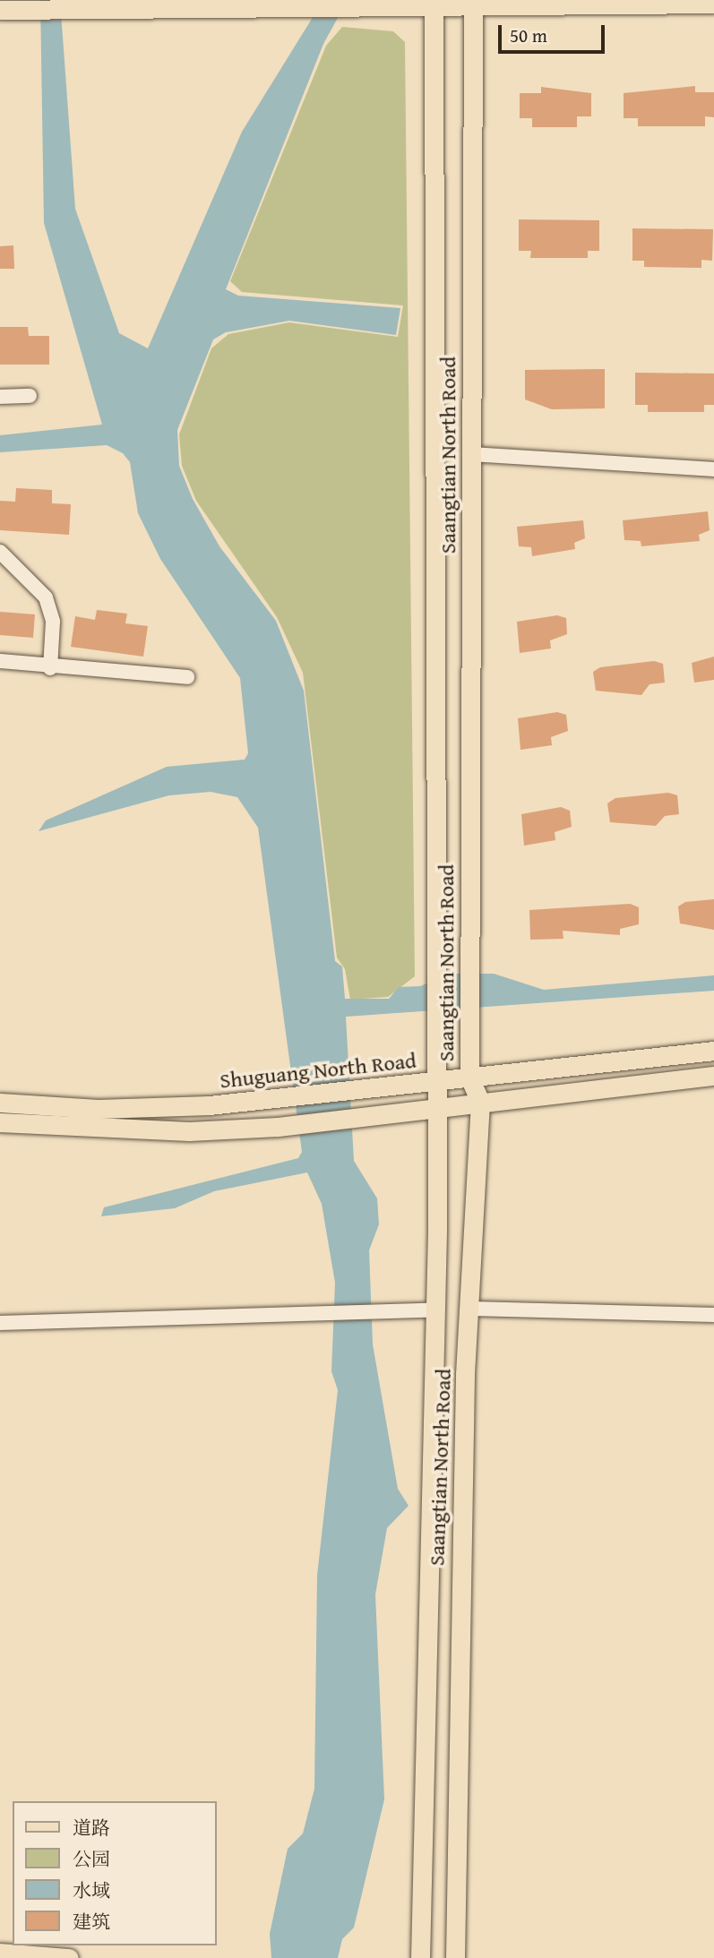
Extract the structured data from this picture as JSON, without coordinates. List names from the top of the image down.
{
  "streets": {
    "main road": ["Saangtian North Road", "Shuguang North Road"]
  },
  "crossings": [
    ["Saangtian North Road", "Shuguang North Road"]
  ],
  "legend": [
    "道路",
    "公园",
    "水域",
    "建筑"
  ],
  "scale_bar": "50 m"
}
